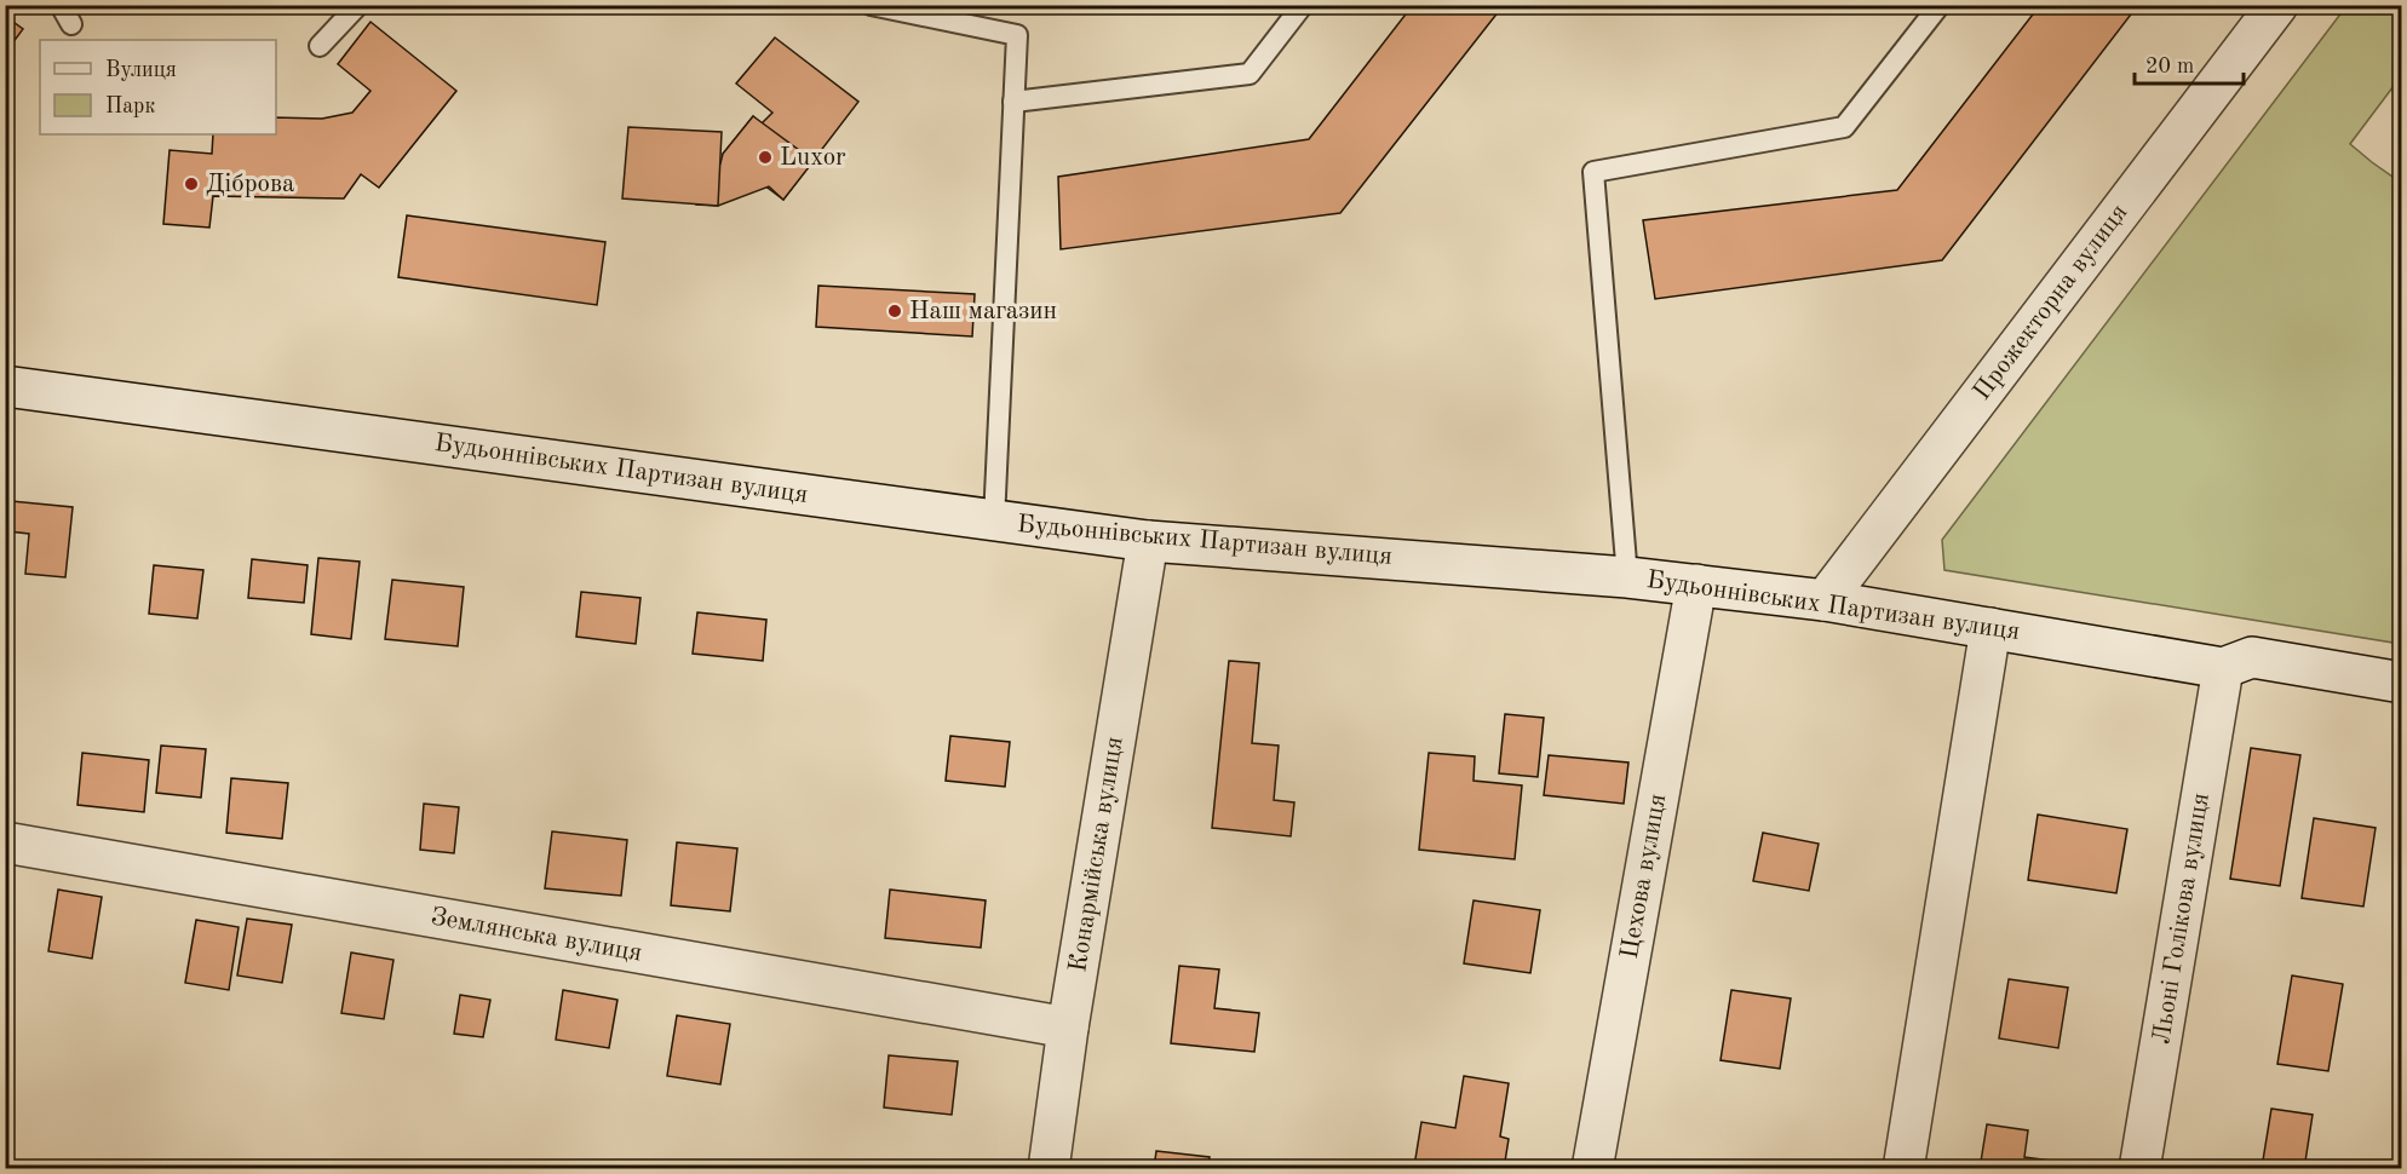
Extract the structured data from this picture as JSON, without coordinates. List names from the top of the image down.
{
  "streets": {
    "street": [
      "Прожекторна вулиця",
      "Будьоннівських Партизан вулиця",
      "Конармійська вулиця",
      "Цехова вулиця",
      "Льоні Голікова вулиця",
      "Землянська вулиця"
    ]
  },
  "crossings": [
    ["Прожекторна вулиця", "Будьоннівських Партизан вулиця"],
    ["Будьоннівських Партизан вулиця", "Конармійська вулиця"],
    ["Будьоннівських Партизан вулиця", "Цехова вулиця"],
    ["Будьоннівських Партизан вулиця", "Льоні Голікова вулиця"],
    ["Конармійська вулиця", "Землянська вулиця"]
  ],
  "places": ["Luxor", "Діброва", "Наш магазин"],
  "legend": ["Вулиця", "Парк"],
  "scale_bar": "20 m"
}
